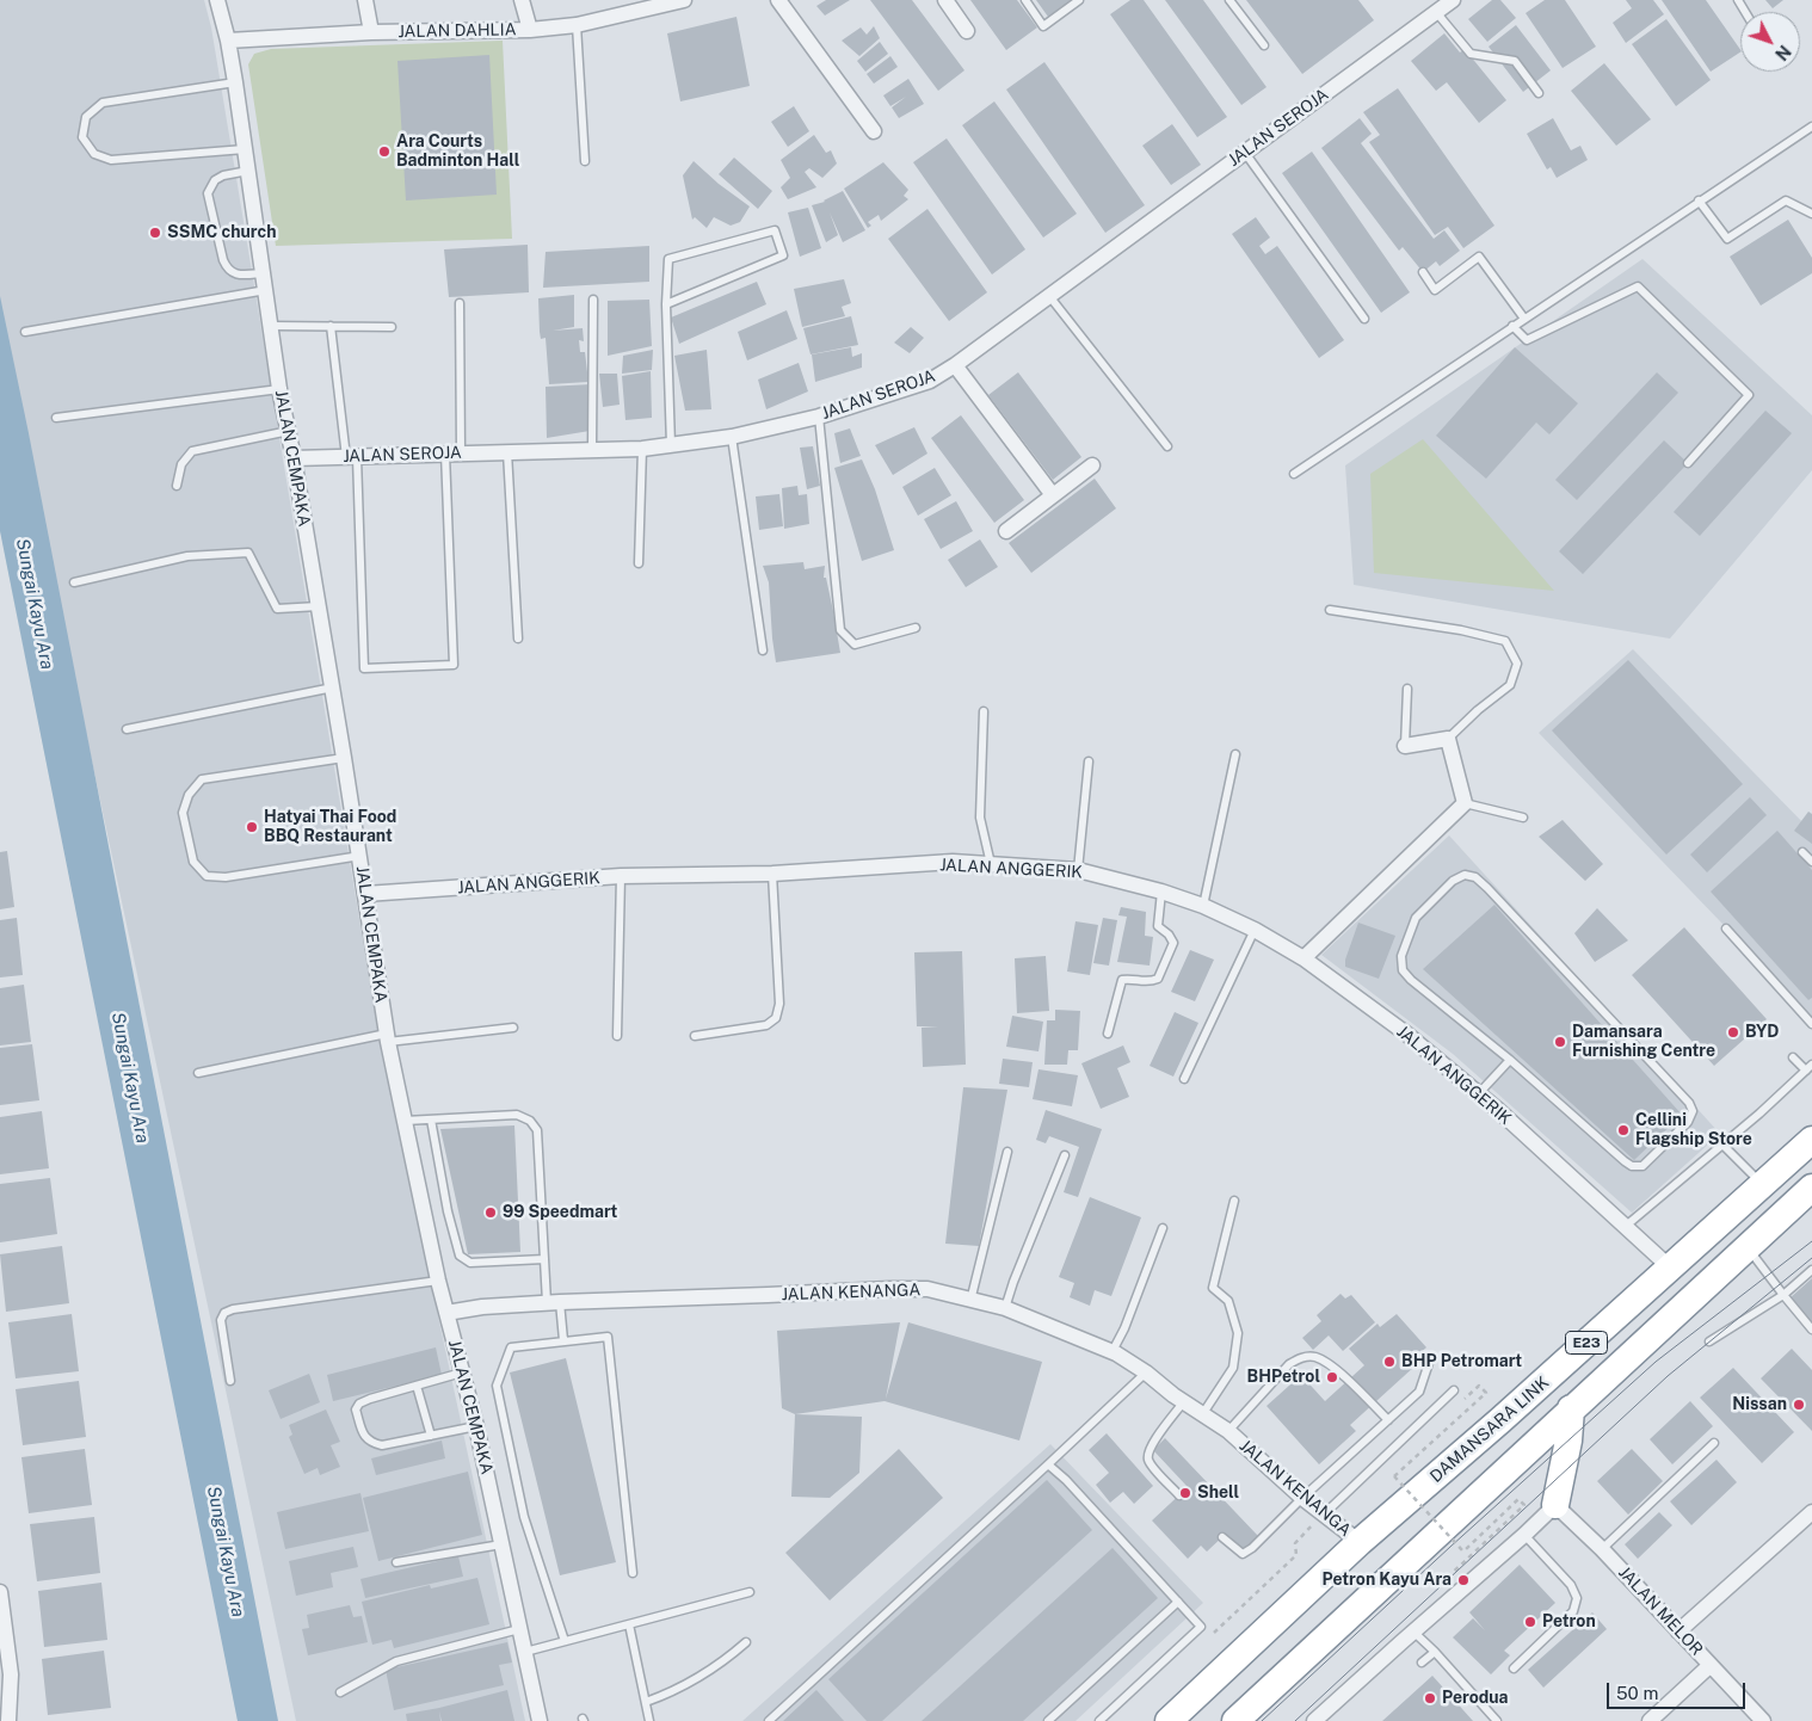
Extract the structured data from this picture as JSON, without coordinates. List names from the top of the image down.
{
  "streets": {
    "highway": ["E23", "DAMANSARA LINK"],
    "street": [
      "JALAN DAHLIA",
      "JALAN SEROJA",
      "JALAN CEMPAKA",
      "JALAN ANGGERIK",
      "JALAN KENANGA",
      "JALAN MELOR"
    ]
  },
  "crossings": [
    ["JALAN DAHLIA", "JALAN CEMPAKA"],
    ["JALAN SEROJA", "JALAN CEMPAKA"],
    ["JALAN CEMPAKA", "JALAN ANGGERIK"],
    ["JALAN CEMPAKA", "JALAN KENANGA"],
    ["JALAN ANGGERIK", "DAMANSARA LINK"],
    ["JALAN KENANGA", "DAMANSARA LINK"]
  ],
  "water": ["Sungai Kayu Ara"],
  "places": [
    "Ara Courts Badminton Hall",
    "SSMC church",
    "Hatyai Thai Food BBQ Restaurant",
    "BYD",
    "Damansara Furnishing Centre",
    "Cellini Flagship Store",
    "99 Speedmart",
    "BHP Petromart",
    "BHPetrol",
    "Nissan",
    "Shell",
    "Petron Kayu Ara",
    "Petron",
    "Perodua"
  ],
  "scale_bar": "50 m",
  "north": "bottom right"
}
